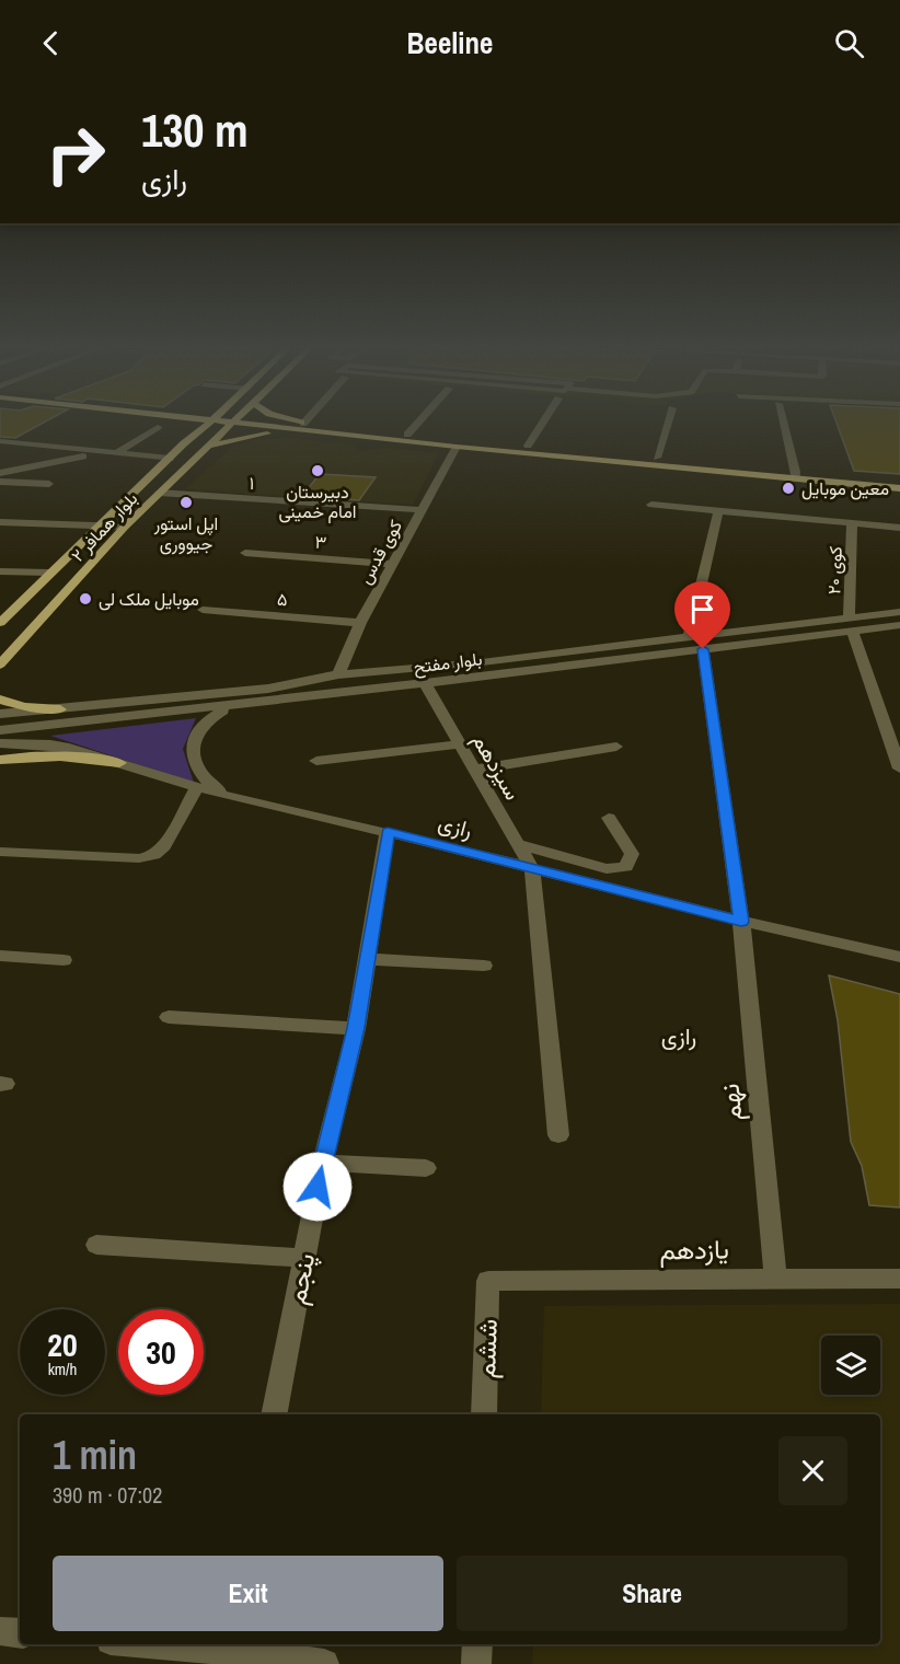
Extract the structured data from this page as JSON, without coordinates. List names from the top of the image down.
{
  "streets": {
    "main road": ["بلوار همافر ۲"],
    "street": [
      "۱",
      "۳",
      "کوی قدس",
      "کوی ۲۰",
      "۵",
      "بلوار مفتح",
      "سیزدهم",
      "رازی",
      "نهم",
      "یازدهم",
      "پنجم",
      "ششم"
    ]
  },
  "crossings": [
    ["۱", "بلوار همافر ۲"],
    ["۱", "کوی قدس"],
    ["۳", "کوی قدس"],
    ["کوی قدس", "۵"],
    ["کوی قدس", "بلوار مفتح"],
    ["کوی ۲۰", "بلوار مفتح"],
    ["بلوار مفتح", "سیزدهم"],
    ["بلوار مفتح", "نهم"],
    ["سیزدهم", "رازی"],
    ["رازی", "نهم"],
    ["رازی", "پنجم"],
    ["نهم", "یازدهم"],
    ["یازدهم", "ششم"]
  ],
  "districts": ["رازی"],
  "places": [
    "دبیرستان امام خمینی",
    "معین موبایل",
    "اپل استور جيووری",
    "موبایل ملک لی"
  ],
  "page": {
    "header": "Beeline",
    "turn": ["130 m", "رازی"],
    "speed": "20 km/h",
    "limit": "30",
    "heading": ["1 min", "390 m · 07:02"],
    "buttons": ["Exit", "Share"]
  }
}
